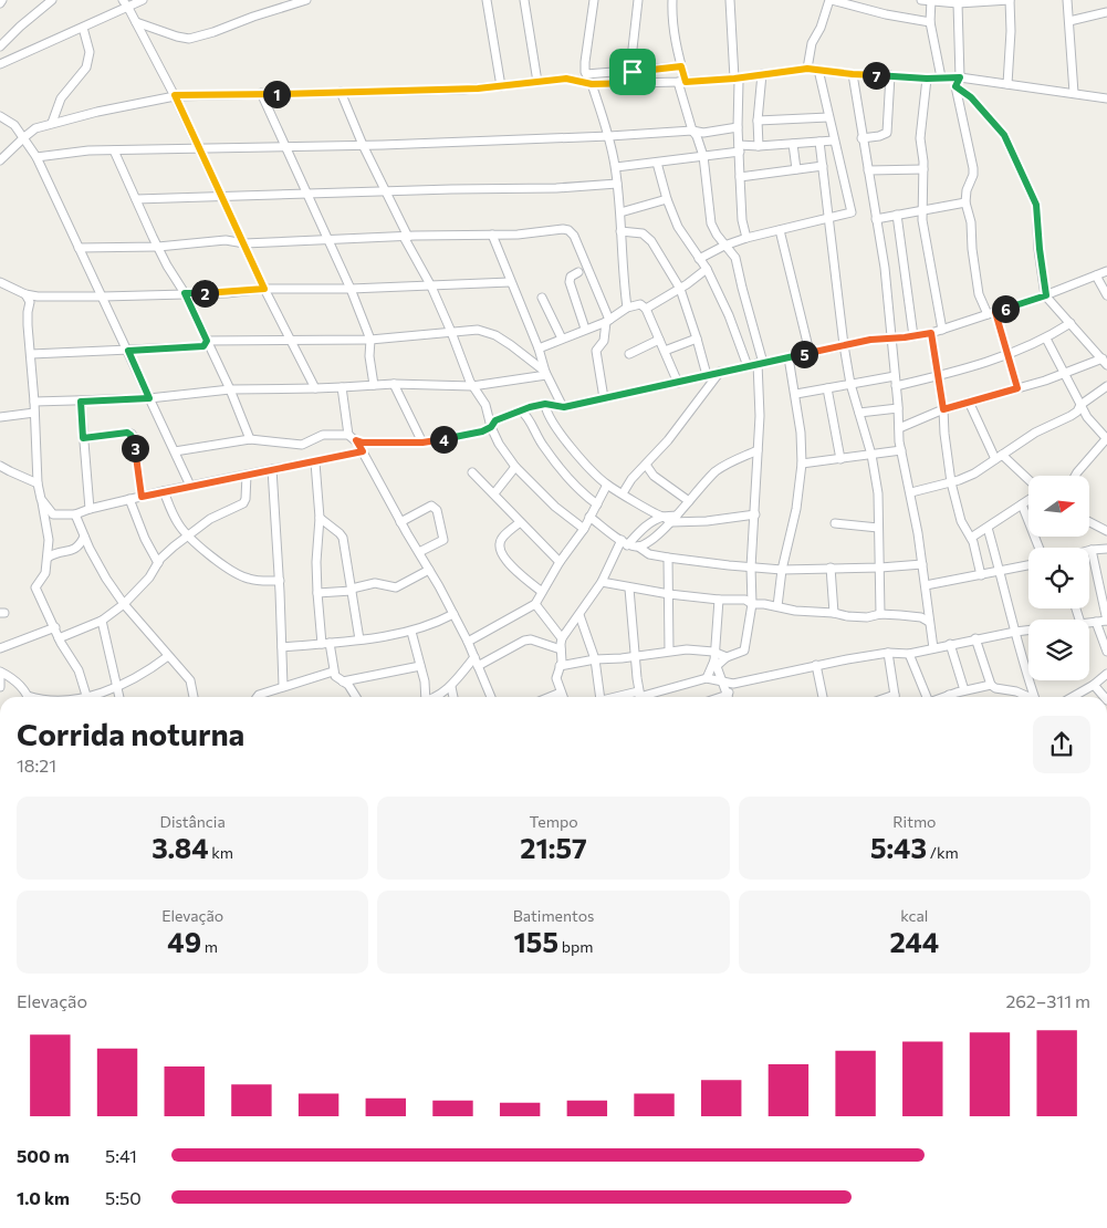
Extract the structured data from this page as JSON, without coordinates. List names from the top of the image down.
{
  "north": "right",
  "page": {
    "pins": [
      "7",
      "1",
      "2",
      "6",
      "5",
      "4",
      "3"
    ],
    "heading": ["Corrida noturna", "18:21"],
    "stats": [
      ["Distância", "3.84 km"],
      ["Tempo", "21:57"],
      ["Ritmo", "5:43 /km"],
      ["Elevação", "49 m"],
      ["Batimentos", "155 bpm"],
      ["kcal", "244"]
    ],
    "chart": ["Elevação", "262–311 m"],
    "list": [
      {
        "name": "500 m",
        "note": "5:41"
      },
      {
        "name": "1.0 km",
        "note": "5:50"
      }
    ]
  }
}
